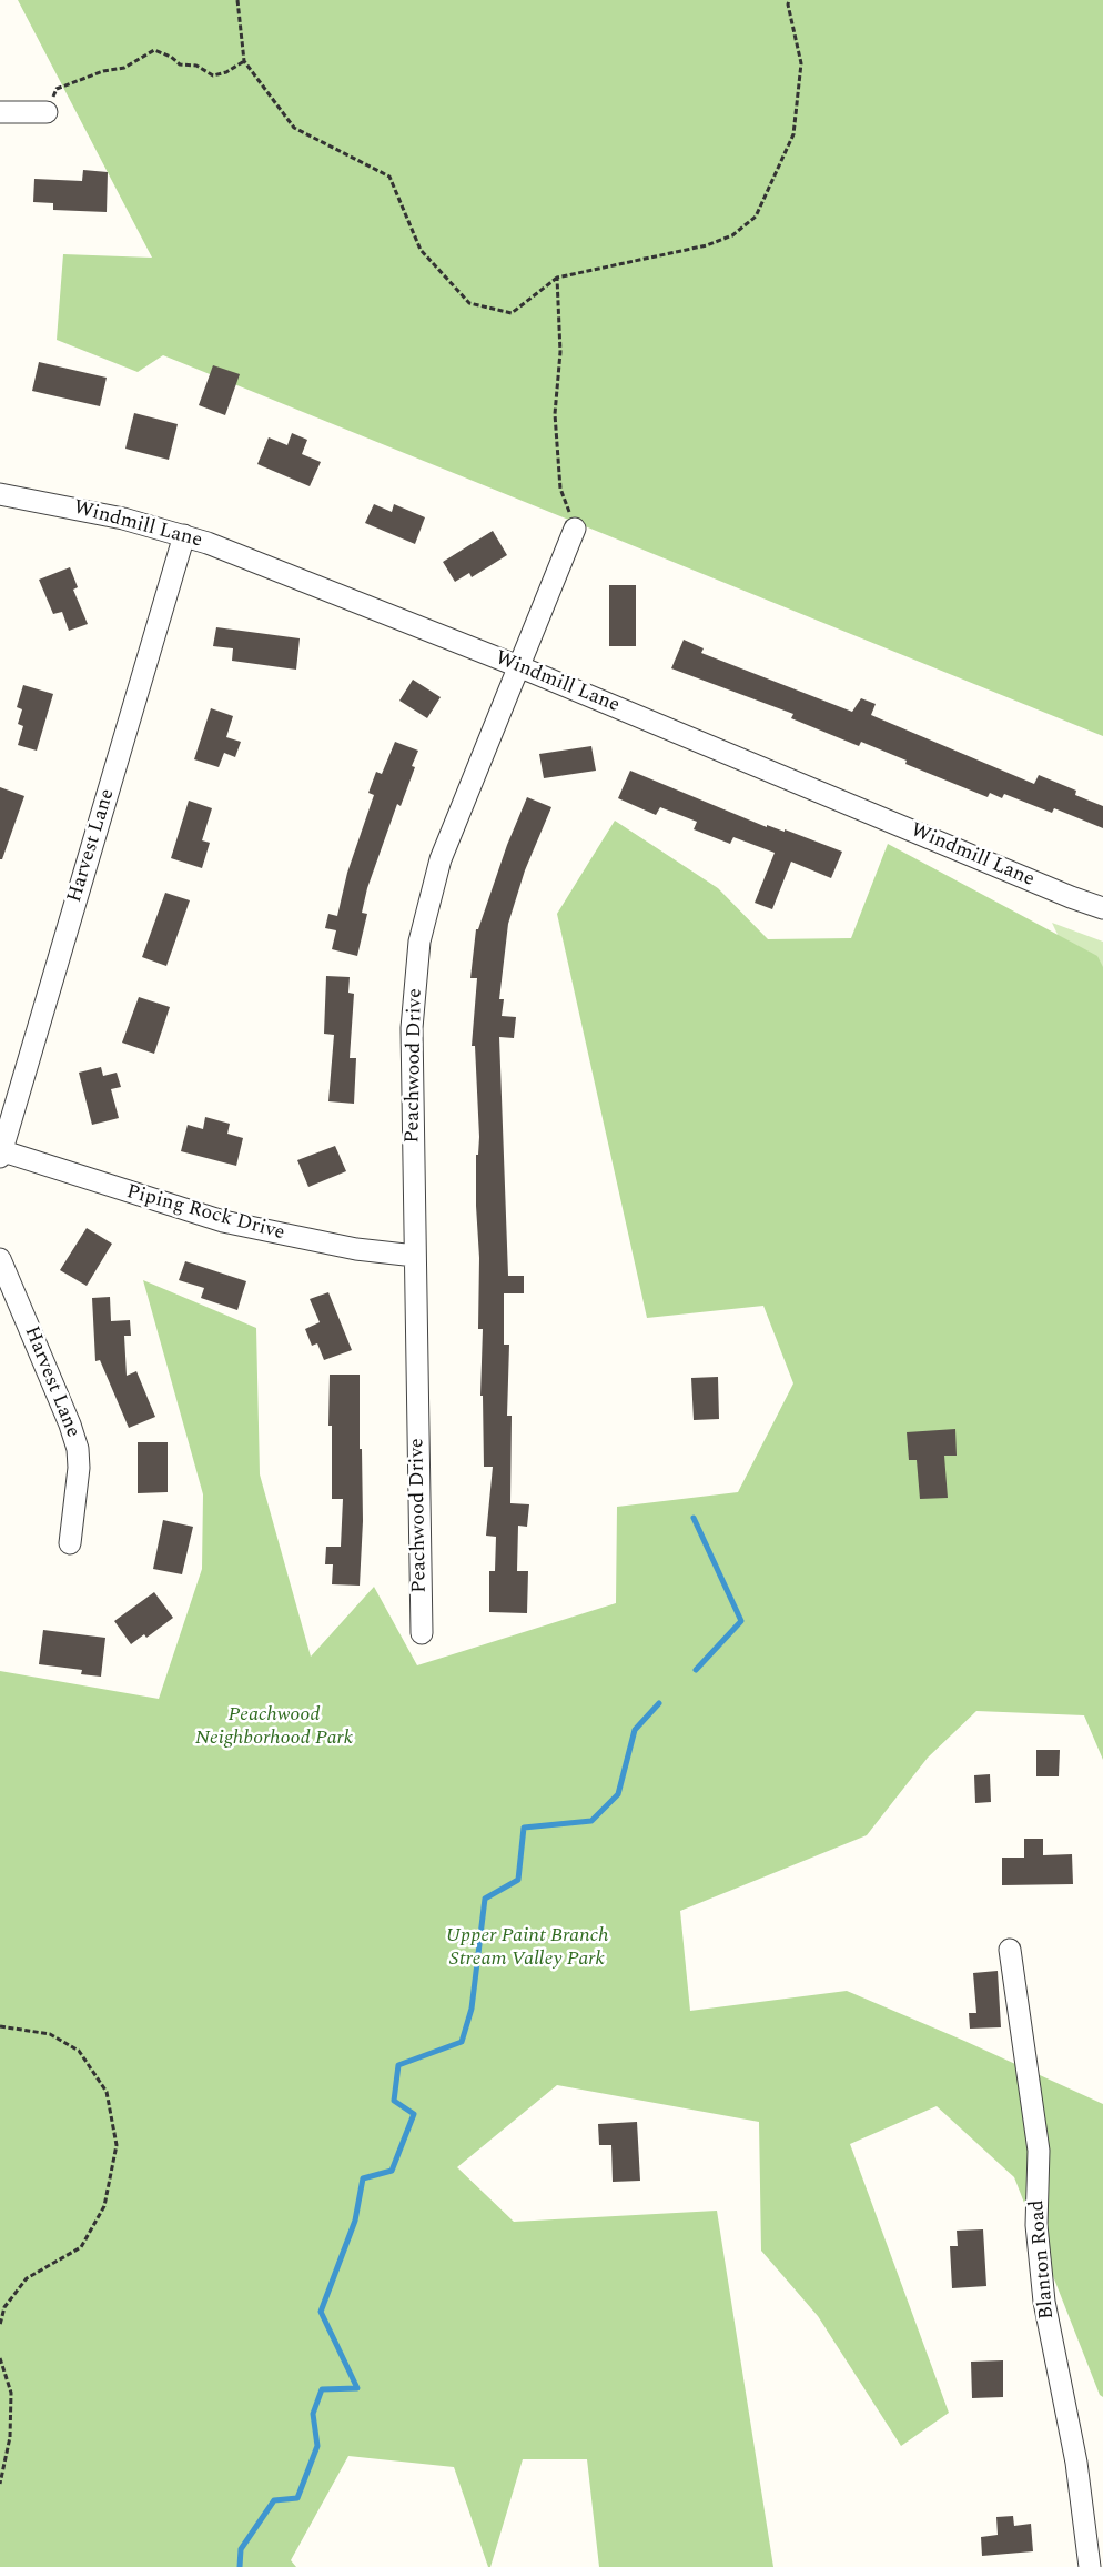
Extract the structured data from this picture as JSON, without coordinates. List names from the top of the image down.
{
  "streets": {
    "street": [
      "Windmill Lane",
      "Harvest Lane",
      "Peachwood Drive",
      "Piping Rock Drive",
      "Blanton Road"
    ]
  },
  "crossings": [
    ["Windmill Lane", "Harvest Lane"],
    ["Windmill Lane", "Peachwood Drive"],
    ["Harvest Lane", "Piping Rock Drive"],
    ["Peachwood Drive", "Piping Rock Drive"]
  ],
  "parks": ["Peachwood Neighborhood Park", "Upper Paint Branch Stream Valley Park"]
}
